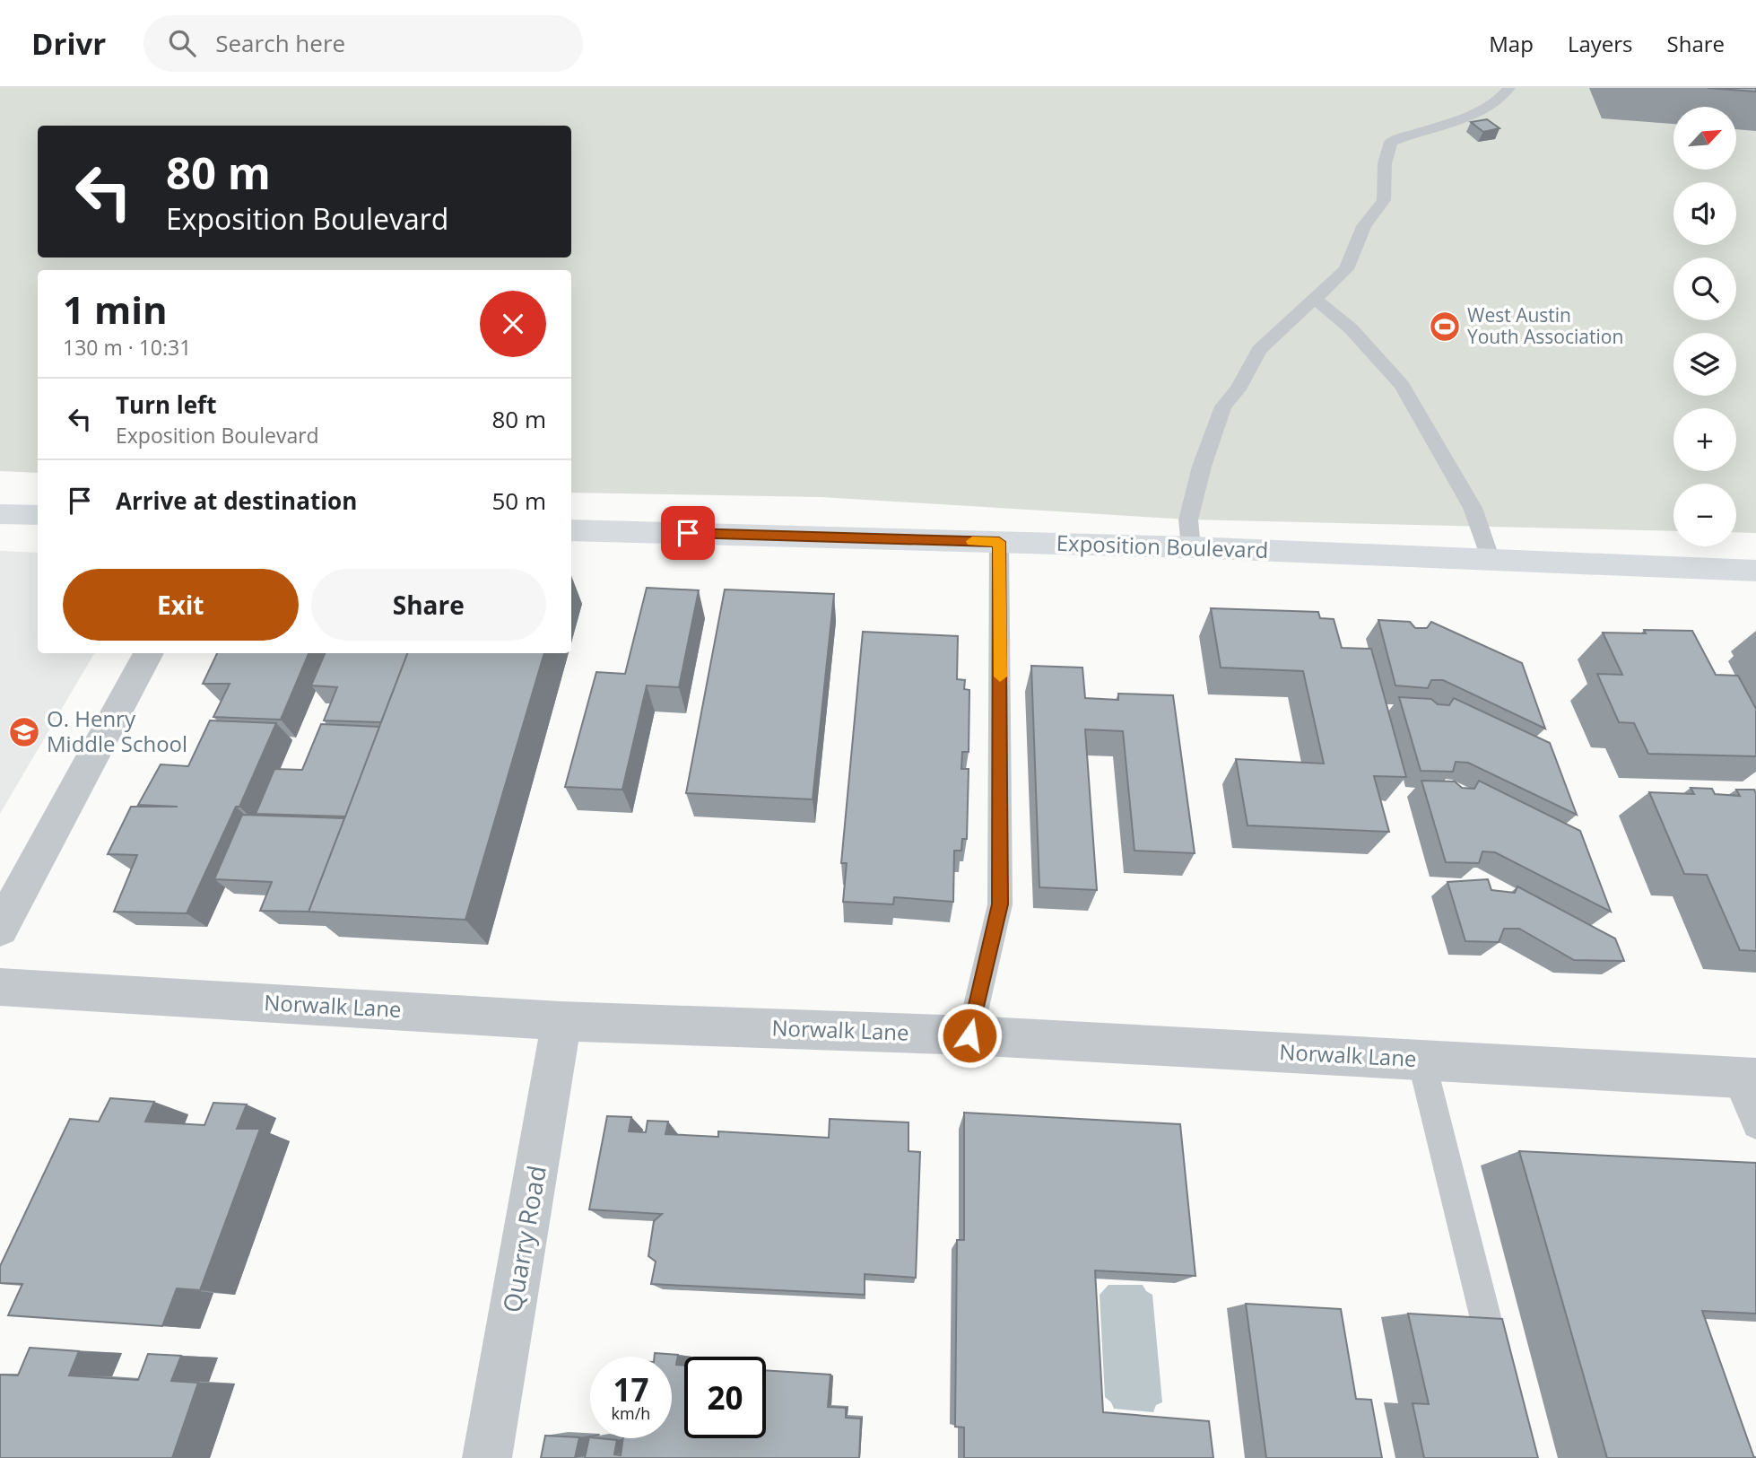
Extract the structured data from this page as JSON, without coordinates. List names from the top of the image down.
{
  "streets": {
    "street": ["Exposition Boulevard", "Norwalk Lane", "Quarry Road"]
  },
  "crossings": [
    ["Norwalk Lane", "Quarry Road"]
  ],
  "places": {
    "sports": ["West Austin Youth Association"],
    "school or university": ["O. Henry Middle School"]
  },
  "north": "top right",
  "page": {
    "header": "Drivr",
    "search": "Search here",
    "nav": ["Map", "Layers", "Share"],
    "map_buttons": ["+", "−"],
    "turn": ["80 m", "Exposition Boulevard"],
    "heading": ["1 min", "130 m · 10:31"],
    "list": [
      {
        "name": "Turn left",
        "note": "Exposition Boulevard",
        "value": "80 m"
      },
      {
        "name": "Arrive at destination",
        "value": "50 m"
      }
    ],
    "buttons": ["Exit", "Share"],
    "speed": "17 km/h",
    "limit": "20"
  }
}
